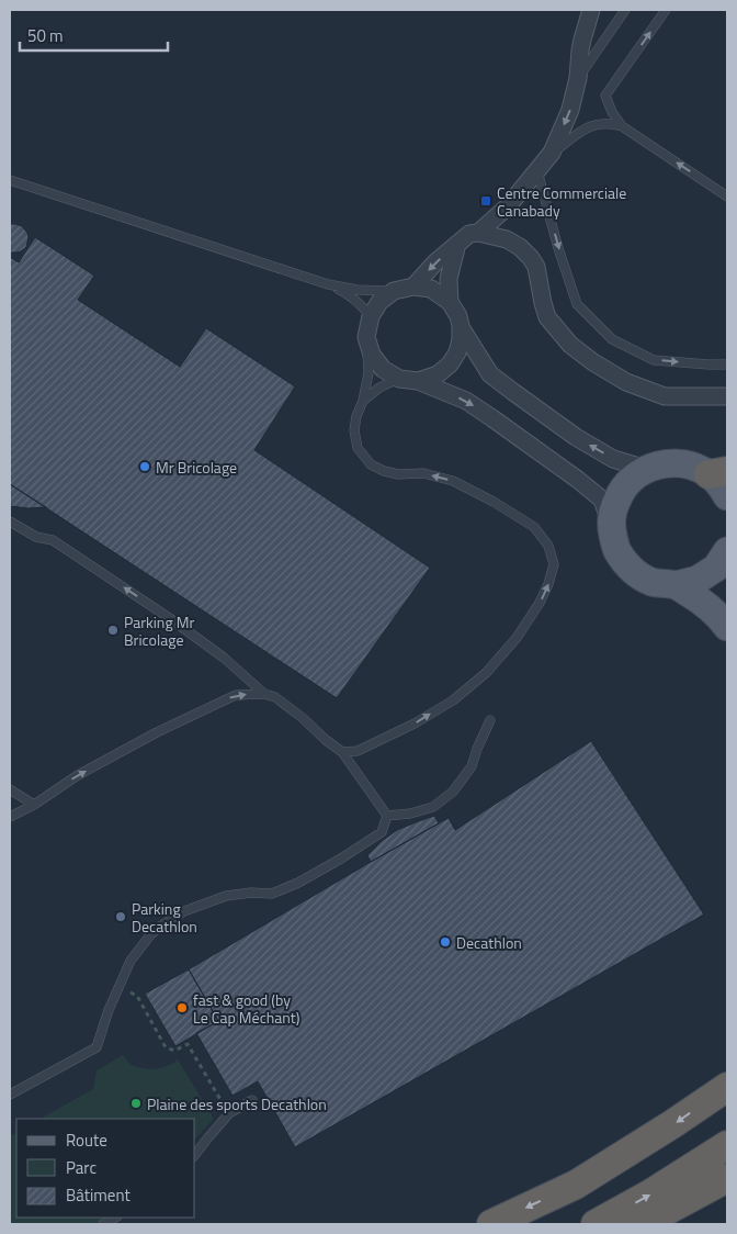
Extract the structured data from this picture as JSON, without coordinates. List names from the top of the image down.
{
  "places": {
    "transit": ["Centre Commerciale Canabady"],
    "other": [
      "Mr Bricolage",
      "Parking Mr Bricolage",
      "Parking Decathlon",
      "Decathlon",
      "fast & good (by Le Cap Méchant)",
      "Plaine des sports Decathlon"
    ]
  },
  "legend": ["Route", "Parc", "Bâtiment"],
  "scale_bar": "50 m"
}
